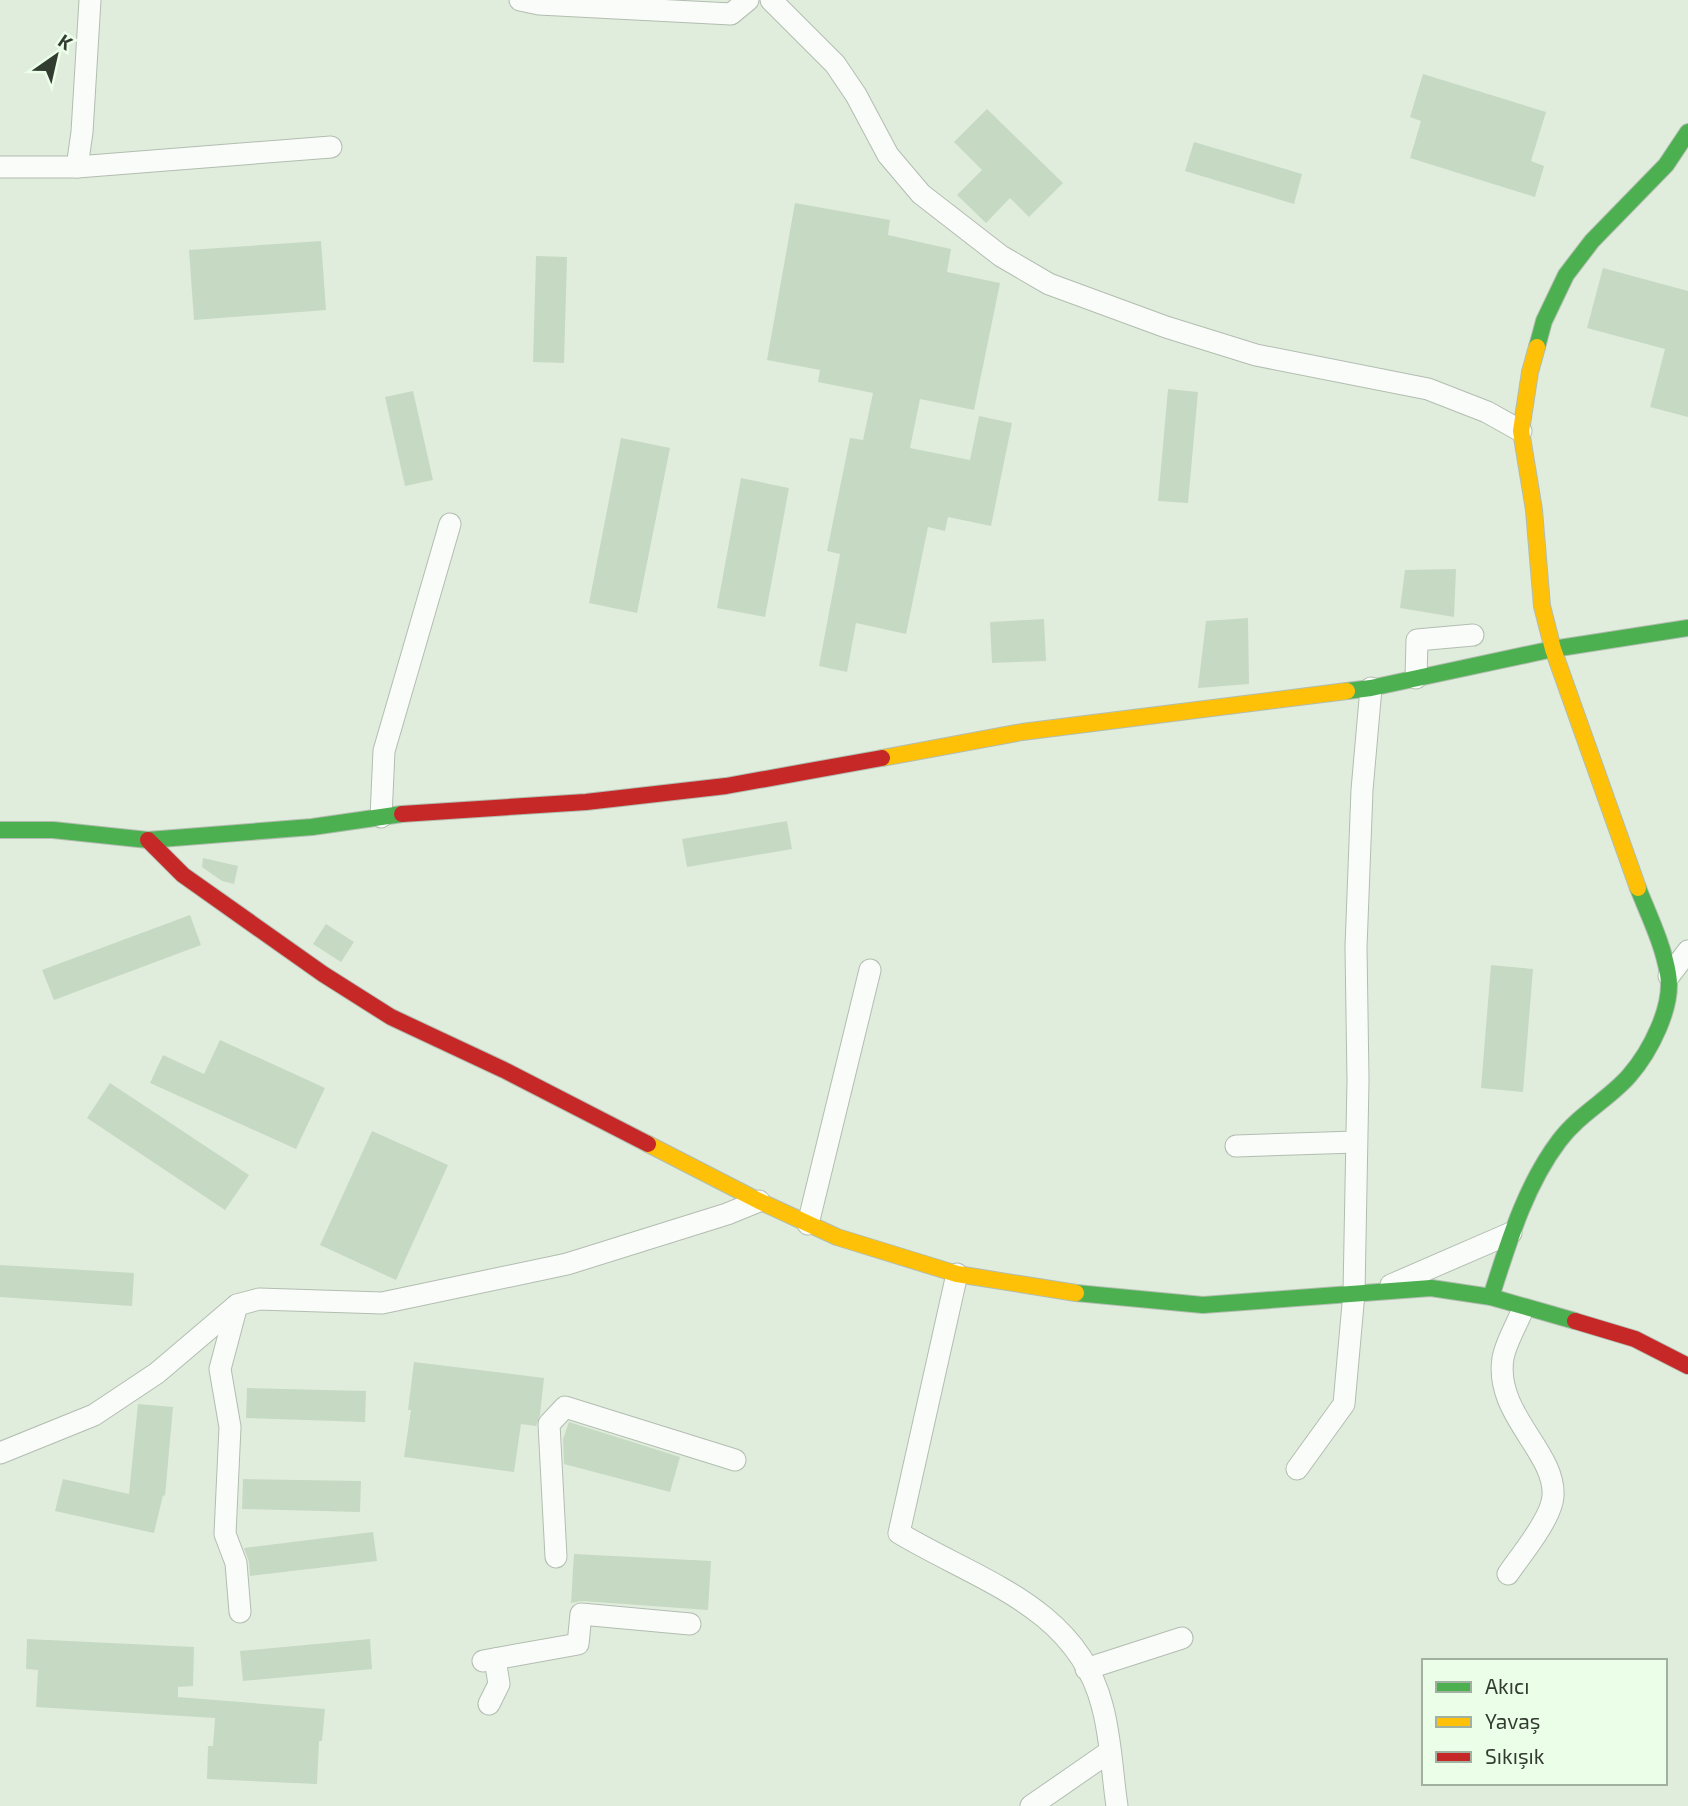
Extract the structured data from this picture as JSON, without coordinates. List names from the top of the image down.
{
  "legend": ["Akıcı", "Yavaş", "Sıkışık"],
  "north": "top right"
}
